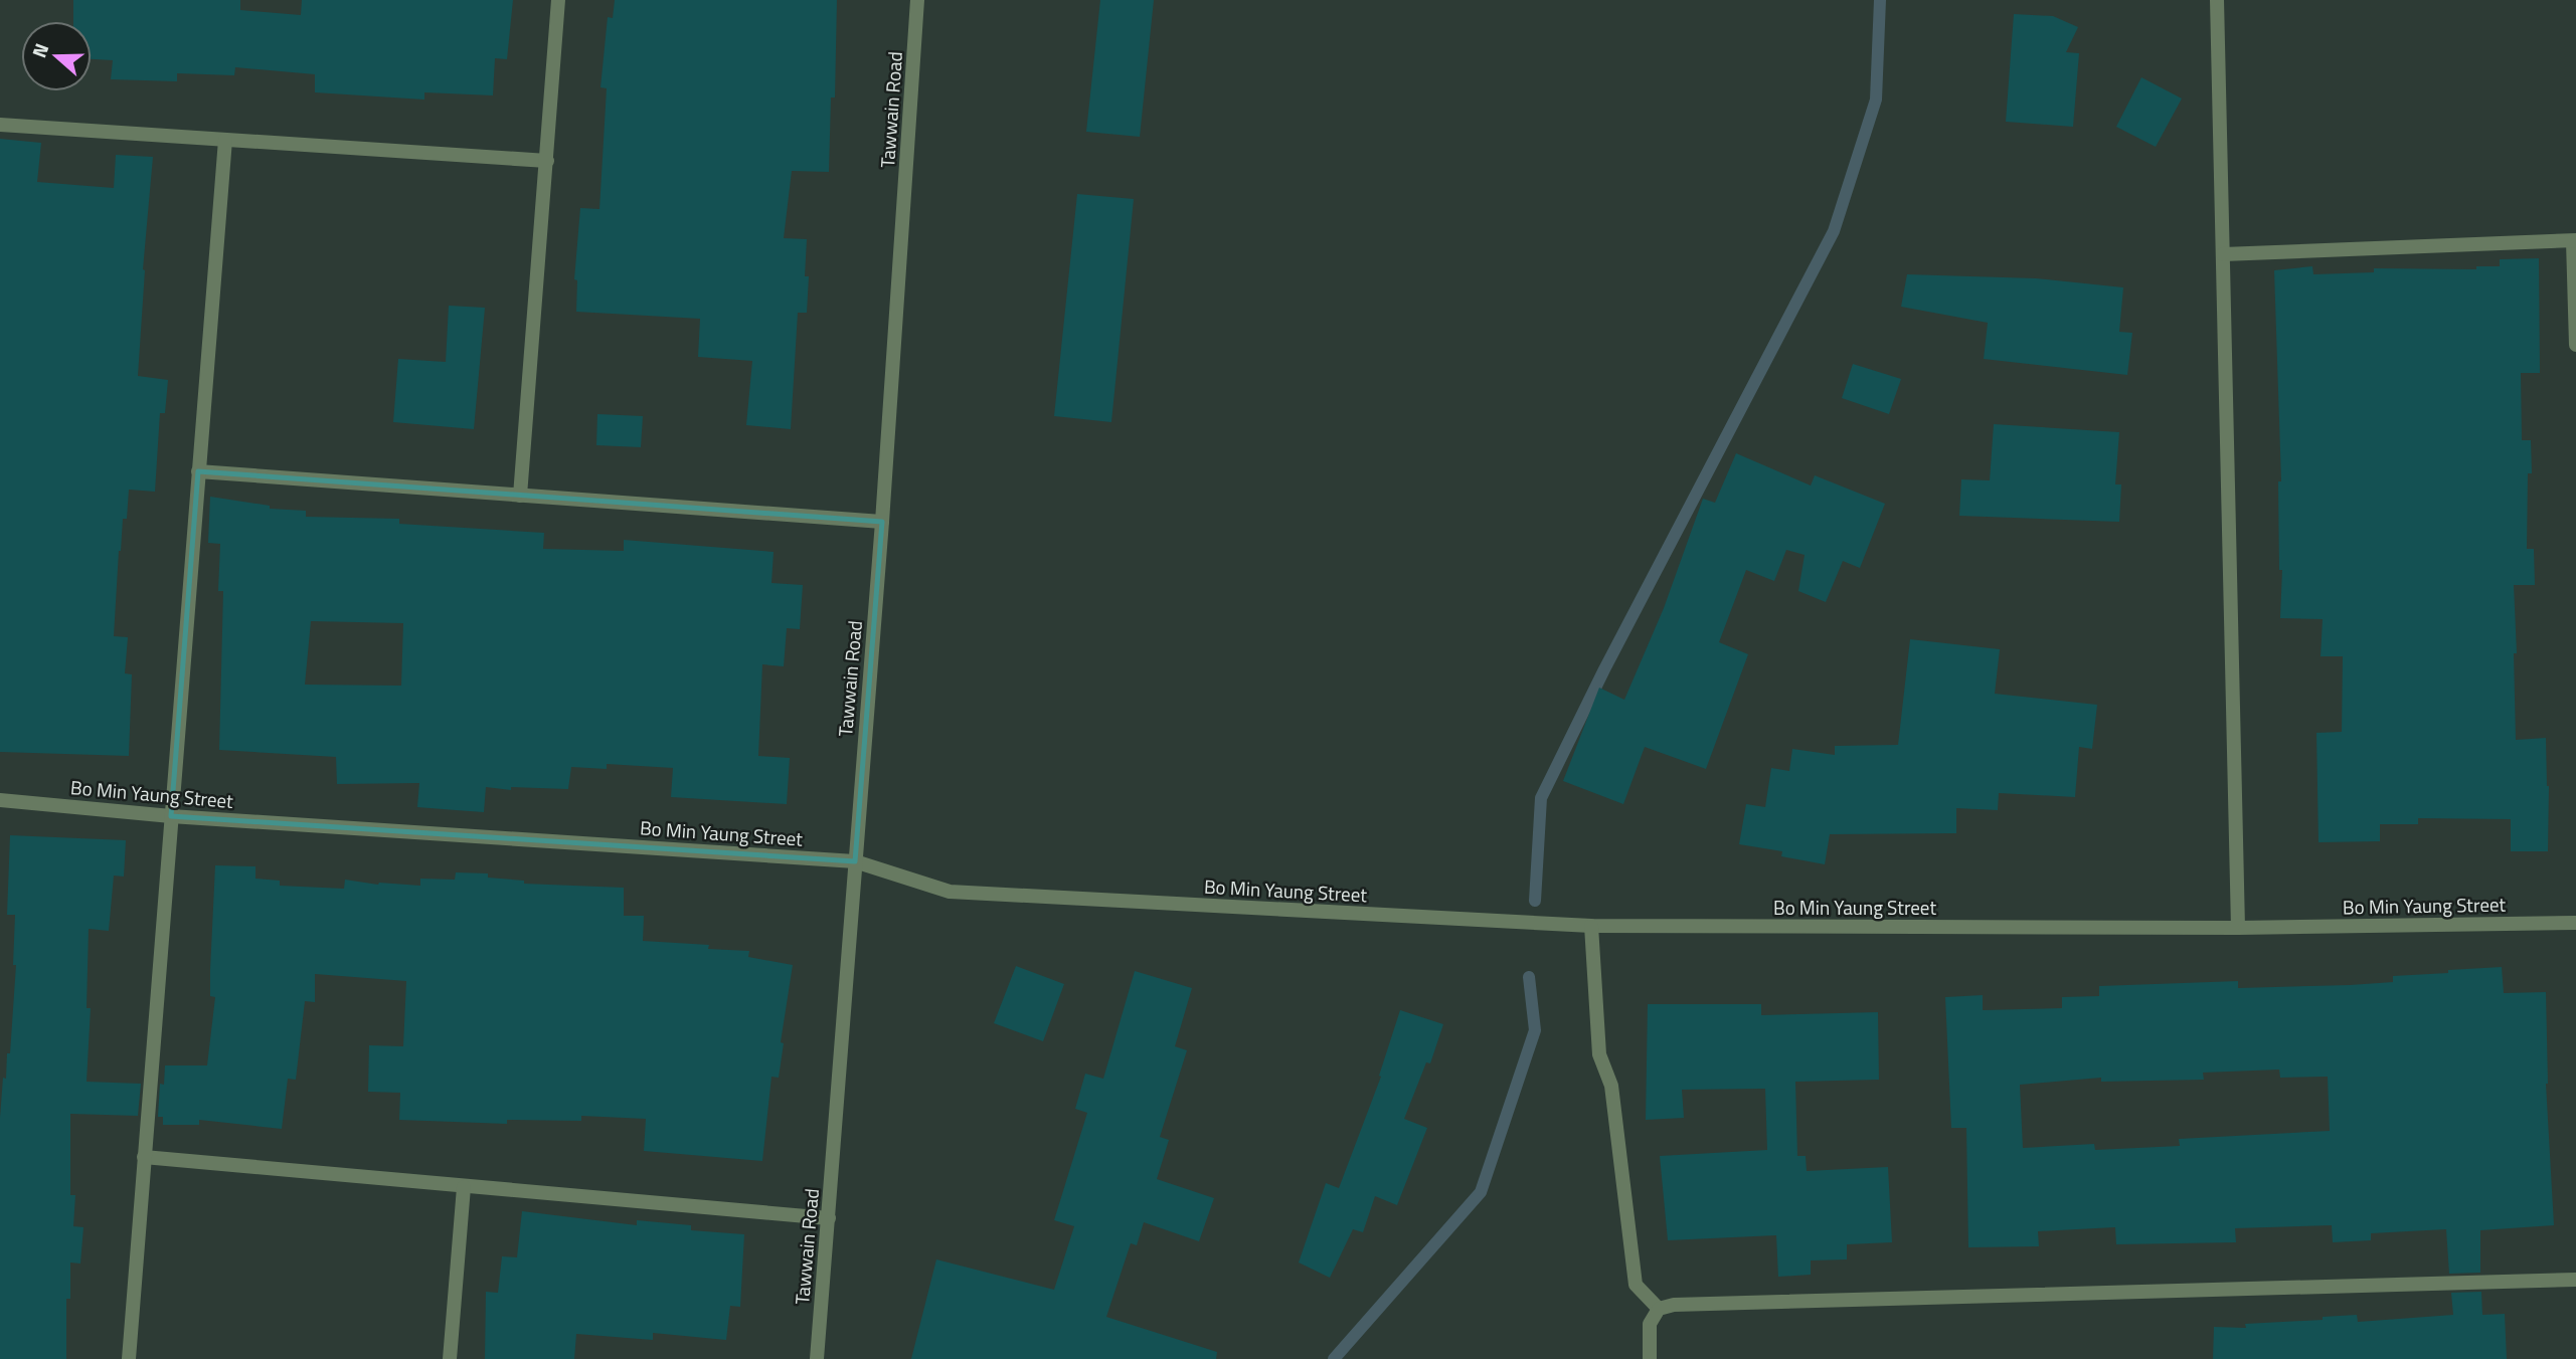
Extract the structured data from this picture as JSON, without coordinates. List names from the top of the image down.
{
  "streets": {
    "street": ["Tawwain Road", "Bo Min Yaung Street"]
  },
  "crossings": [
    ["Tawwain Road", "Bo Min Yaung Street"]
  ],
  "north": "left"
}
